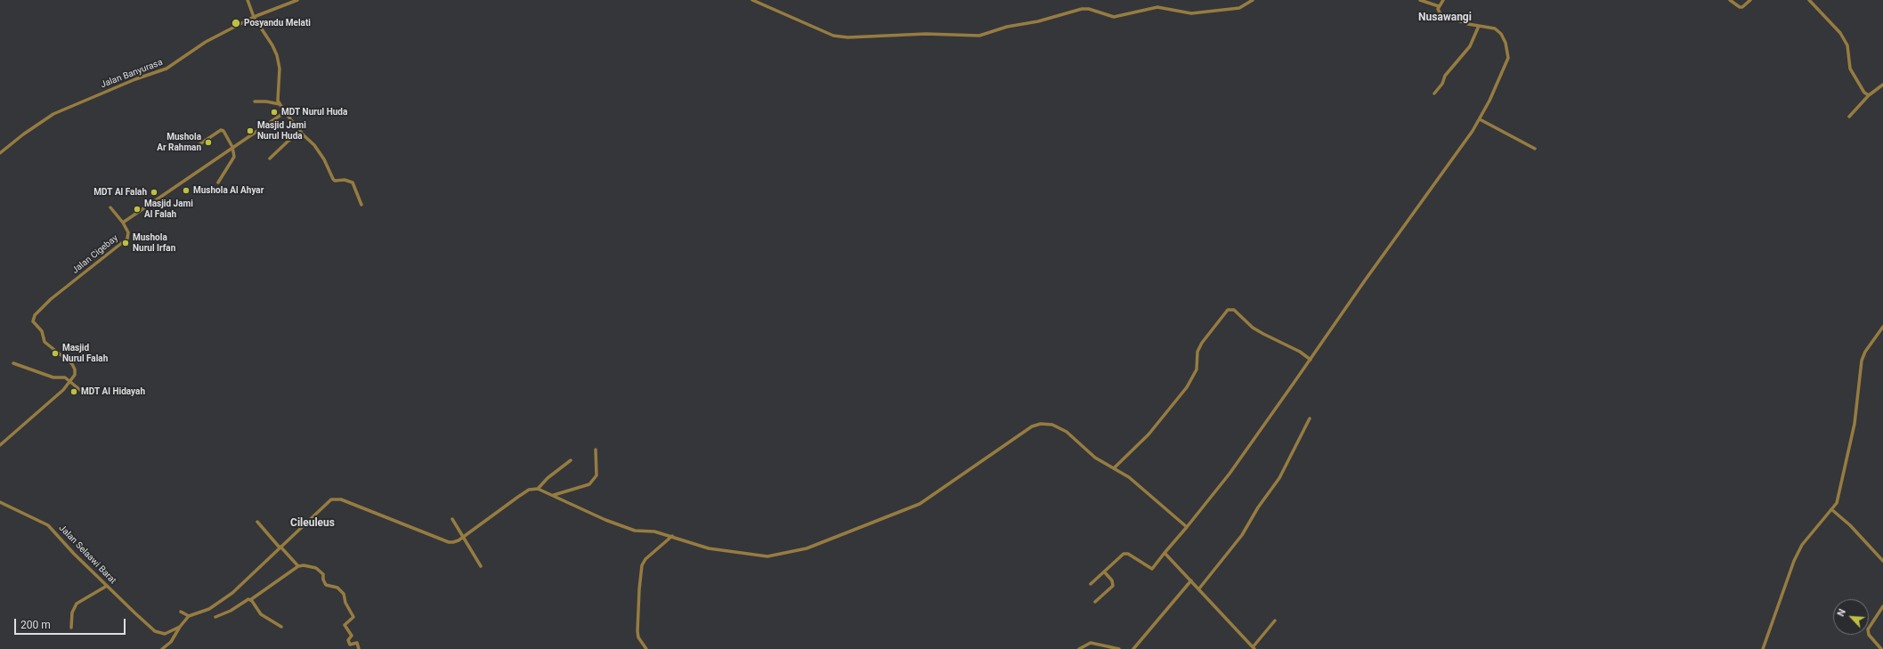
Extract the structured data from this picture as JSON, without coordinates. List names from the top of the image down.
{
  "streets": {
    "street": ["Jalan Banyurasa", "Jalan Cigebay", "Jalan Selaawi Barat"]
  },
  "districts": ["Nusawangi", "Cileuleus"],
  "places": [
    "Posyandu Melati",
    "MDT Nurul Huda",
    "Masjid Jami Nurul Huda",
    "Mushola Ar Rahman",
    "Mushola Al Ahyar",
    "MDT Al Falah",
    "Masjid Jami Al Falah",
    "Mushola Nurul Irfan",
    "Masjid Nurul Falah",
    "MDT Al Hidayah"
  ],
  "scale_bar": "200 m",
  "north": "top left"
}
